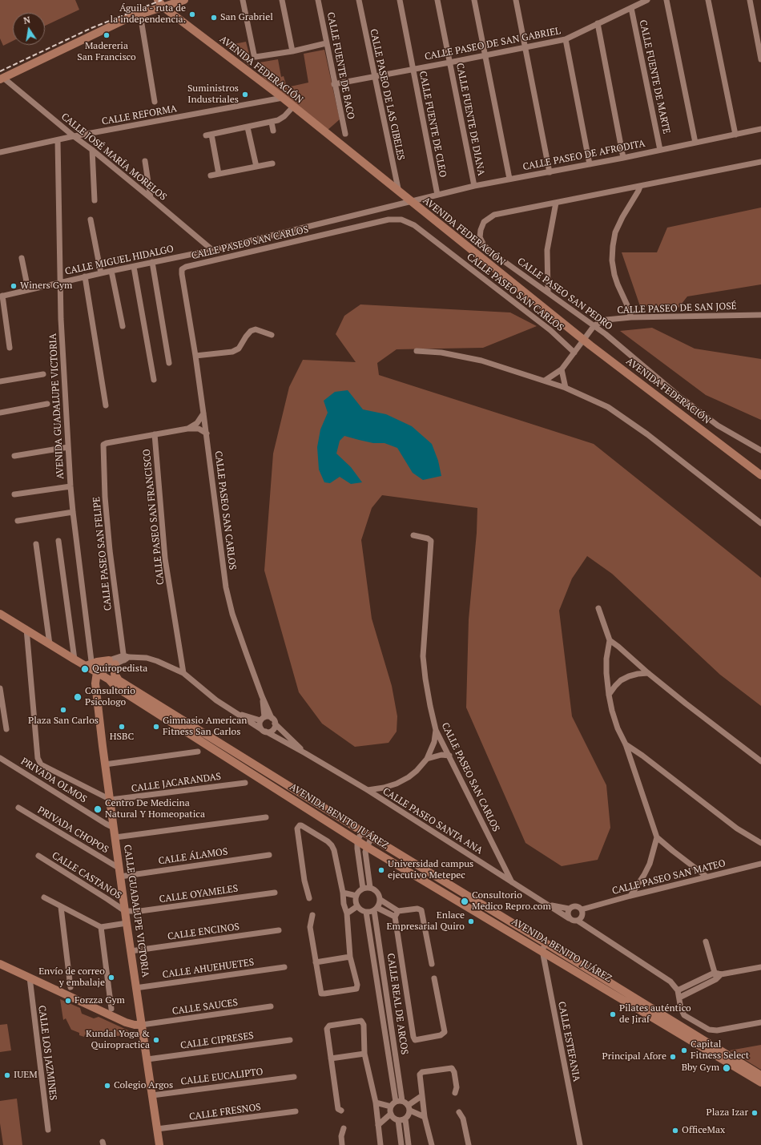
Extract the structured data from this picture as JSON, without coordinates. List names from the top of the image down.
{
  "streets": {
    "main road": ["AVENIDA FEDERACIÓN", "AVENIDA BENITO JUÁREZ", "CALLE GUADALUPE VICTORIA"],
    "street": [
      "CALLE PASEO DE SAN GABRIEL",
      "CALLE FUENTE DE BACO",
      "CALLE FUENTE DE MARTE",
      "CALLE PASEO DE LAS CIBELES",
      "CALLE REFORMA",
      "CALLE FUENTE DE DIANA",
      "CALLE FUENTE DE CLEO",
      "CALLE PASEO DE AFRODITA",
      "CALLE JOSÉ MARÍA MORELOS",
      "CALLE PASEO SAN CARLOS",
      "CALLE MIGUEL HIDALGO",
      "CALLE PASEO SAN PEDRO",
      "CALLE PASEO DE SAN JOSÉ",
      "AVENIDA GUADALUPE VICTORIA",
      "CALLE PASEO SAN FRANCISCO",
      "CALLE PASEO SAN FELIPE",
      "PRIVADA OLMOS",
      "CALLE JACARANDAS",
      "CALLE PASEO SANTA ANA",
      "PRIVADA CHOPOS",
      "CALLE ÁLAMOS",
      "CALLE CASTANOS",
      "CALLE PASEO SAN MATEO",
      "CALLE OYAMELES",
      "CALLE ENCINOS",
      "CALLE AHUEHUETES",
      "CALLE REAL DE ARCOS",
      "CALLE SAUCES",
      "CALLE CIPRESES",
      "CALLE ESTEFANIA",
      "CALLE LOS JAZMINES",
      "CALLE EUCALIPTO",
      "CALLE FRESNOS"
    ]
  },
  "crossings": [
    ["CALLE PASEO DE SAN GABRIEL", "CALLE FUENTE DE BACO"],
    ["CALLE PASEO DE SAN GABRIEL", "CALLE FUENTE DE MARTE"],
    ["CALLE PASEO DE SAN GABRIEL", "CALLE PASEO DE LAS CIBELES"],
    ["CALLE PASEO DE SAN GABRIEL", "CALLE FUENTE DE DIANA"],
    ["CALLE PASEO DE SAN GABRIEL", "CALLE FUENTE DE CLEO"],
    ["AVENIDA FEDERACIÓN", "CALLE PASEO DE LAS CIBELES"],
    ["AVENIDA FEDERACIÓN", "CALLE REFORMA"],
    ["AVENIDA FEDERACIÓN", "CALLE PASEO DE AFRODITA"],
    ["AVENIDA FEDERACIÓN", "CALLE MIGUEL HIDALGO"],
    ["CALLE FUENTE DE MARTE", "CALLE PASEO DE AFRODITA"],
    ["CALLE REFORMA", "CALLE JOSÉ MARÍA MORELOS"],
    ["CALLE REFORMA", "AVENIDA GUADALUPE VICTORIA"],
    ["CALLE FUENTE DE DIANA", "CALLE PASEO DE AFRODITA"],
    ["CALLE FUENTE DE CLEO", "CALLE PASEO DE AFRODITA"],
    ["CALLE PASEO DE AFRODITA", "CALLE MIGUEL HIDALGO"],
    ["CALLE JOSÉ MARÍA MORELOS", "CALLE MIGUEL HIDALGO"],
    ["CALLE PASEO SAN CARLOS", "CALLE PASEO SANTA ANA"],
    ["CALLE MIGUEL HIDALGO", "AVENIDA GUADALUPE VICTORIA"],
    ["CALLE PASEO SAN PEDRO", "CALLE PASEO DE SAN JOSÉ"],
    ["AVENIDA GUADALUPE VICTORIA", "AVENIDA BENITO JUÁREZ"],
    ["AVENIDA GUADALUPE VICTORIA", "CALLE PASEO SANTA ANA"],
    ["AVENIDA GUADALUPE VICTORIA", "CALLE GUADALUPE VICTORIA"],
    ["CALLE PASEO SAN FRANCISCO", "CALLE PASEO SAN FELIPE"],
    ["CALLE PASEO SAN FRANCISCO", "CALLE PASEO SANTA ANA"],
    ["CALLE PASEO SAN FELIPE", "CALLE PASEO SANTA ANA"],
    ["PRIVADA OLMOS", "CALLE GUADALUPE VICTORIA"],
    ["CALLE JACARANDAS", "CALLE GUADALUPE VICTORIA"],
    ["AVENIDA BENITO JUÁREZ", "CALLE PASEO SANTA ANA"],
    ["AVENIDA BENITO JUÁREZ", "CALLE GUADALUPE VICTORIA"],
    ["AVENIDA BENITO JUÁREZ", "CALLE ESTEFANIA"],
    ["CALLE PASEO SANTA ANA", "CALLE PASEO SAN MATEO"],
    ["CALLE PASEO SANTA ANA", "CALLE GUADALUPE VICTORIA"],
    ["PRIVADA CHOPOS", "CALLE GUADALUPE VICTORIA"],
    ["CALLE ÁLAMOS", "CALLE GUADALUPE VICTORIA"],
    ["CALLE CASTANOS", "CALLE OYAMELES"],
    ["CALLE CASTANOS", "CALLE GUADALUPE VICTORIA"],
    ["CALLE OYAMELES", "CALLE GUADALUPE VICTORIA"],
    ["CALLE GUADALUPE VICTORIA", "CALLE ENCINOS"],
    ["CALLE GUADALUPE VICTORIA", "CALLE AHUEHUETES"],
    ["CALLE GUADALUPE VICTORIA", "CALLE SAUCES"],
    ["CALLE GUADALUPE VICTORIA", "CALLE CIPRESES"],
    ["CALLE GUADALUPE VICTORIA", "CALLE EUCALIPTO"],
    ["CALLE GUADALUPE VICTORIA", "CALLE FRESNOS"]
  ],
  "places": [
    "Águila - ruta de la independencia.",
    "San Grabriel",
    "Madereria San Francisco",
    "Suministros Industriales",
    "Winers Gym",
    "Quiropedista",
    "Consultorio Psicologo",
    "Plaza San Carlos",
    "HSBC",
    "Gimnasio American Fitness San Carlos",
    "Centro De Medicina Natural Y Homeopatica",
    "Universidad campus ejecutivo Metepec",
    "Consultorio Medico Repro.com",
    "Enlace Empresarial Quiro",
    "Envío de correo y embalaje",
    "Forzza Gym",
    "Pilates auténtico de Jiraf",
    "Kundal Yoga & Quiropractica",
    "Capital Fitness Select",
    "Principal Afore",
    "Bby Gym",
    "IUEM",
    "Colegio Argos",
    "Plaza Izar",
    "OfficeMax"
  ],
  "north": "top"
}
